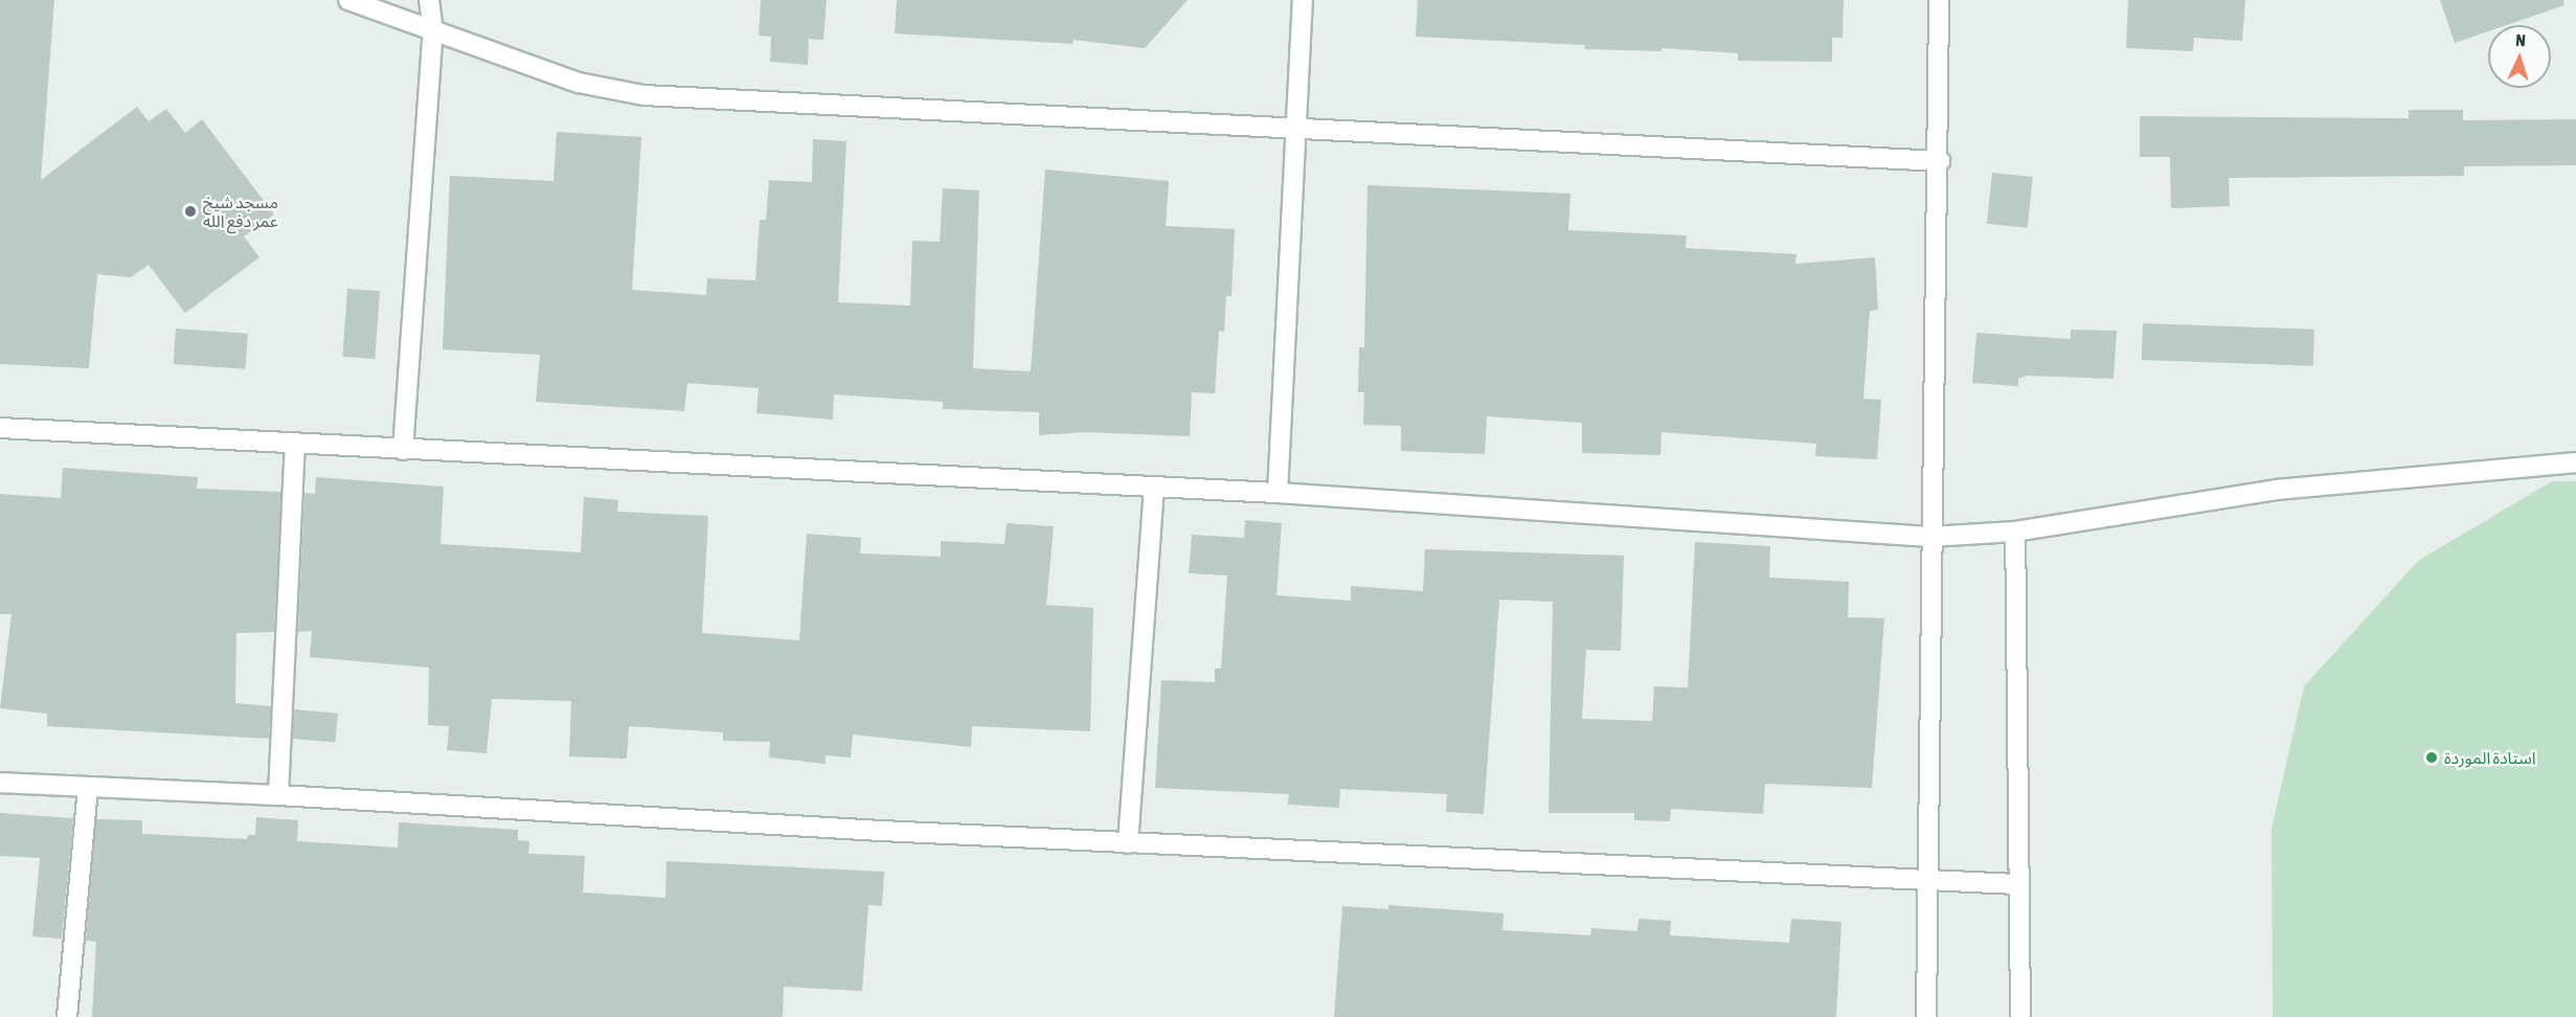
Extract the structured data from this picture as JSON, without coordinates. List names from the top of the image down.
{
  "places": ["مسجد شيخ عمر دفع الله", "استادة الموردة"],
  "north": "top"
}
